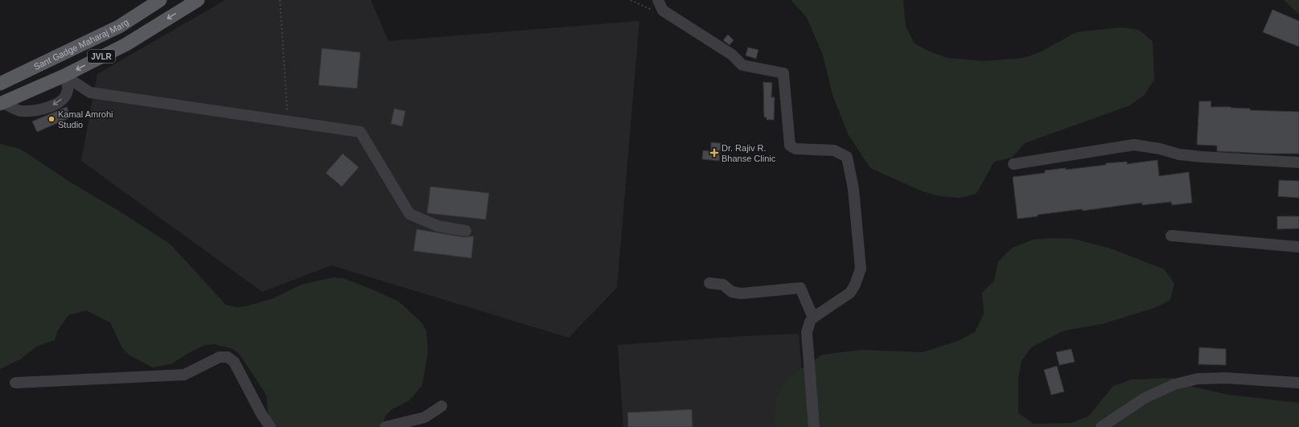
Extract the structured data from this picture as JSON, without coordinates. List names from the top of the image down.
{
  "streets": {
    "main road": ["Sant Gadge Maharaj Marg", "JVLR"]
  },
  "places": {
    "other": ["Kamal Amrohi Studio"],
    "health": ["Dr. Rajiv R. Bhanse Clinic"]
  }
}
